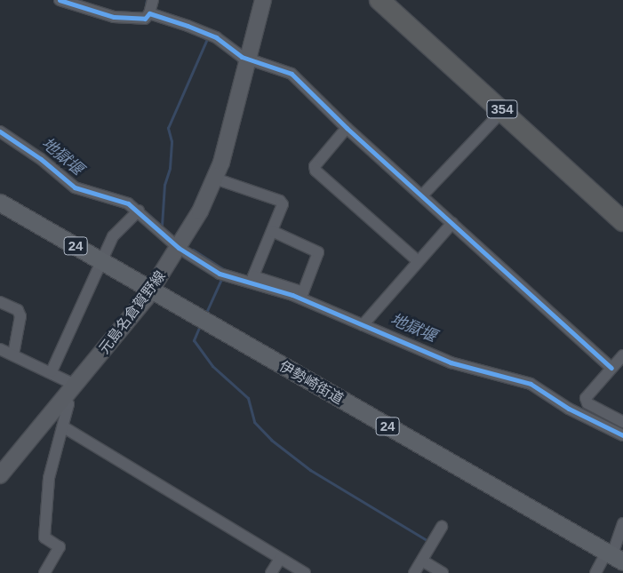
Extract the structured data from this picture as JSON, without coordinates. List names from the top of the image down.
{
  "streets": {
    "highway": ["354"],
    "main road": ["24", "元島名倉賀野線", "伊勢崎街道"]
  },
  "crossings": [
    ["元島名倉賀野線", "伊勢崎街道"]
  ],
  "water": ["地獄堰"]
}
